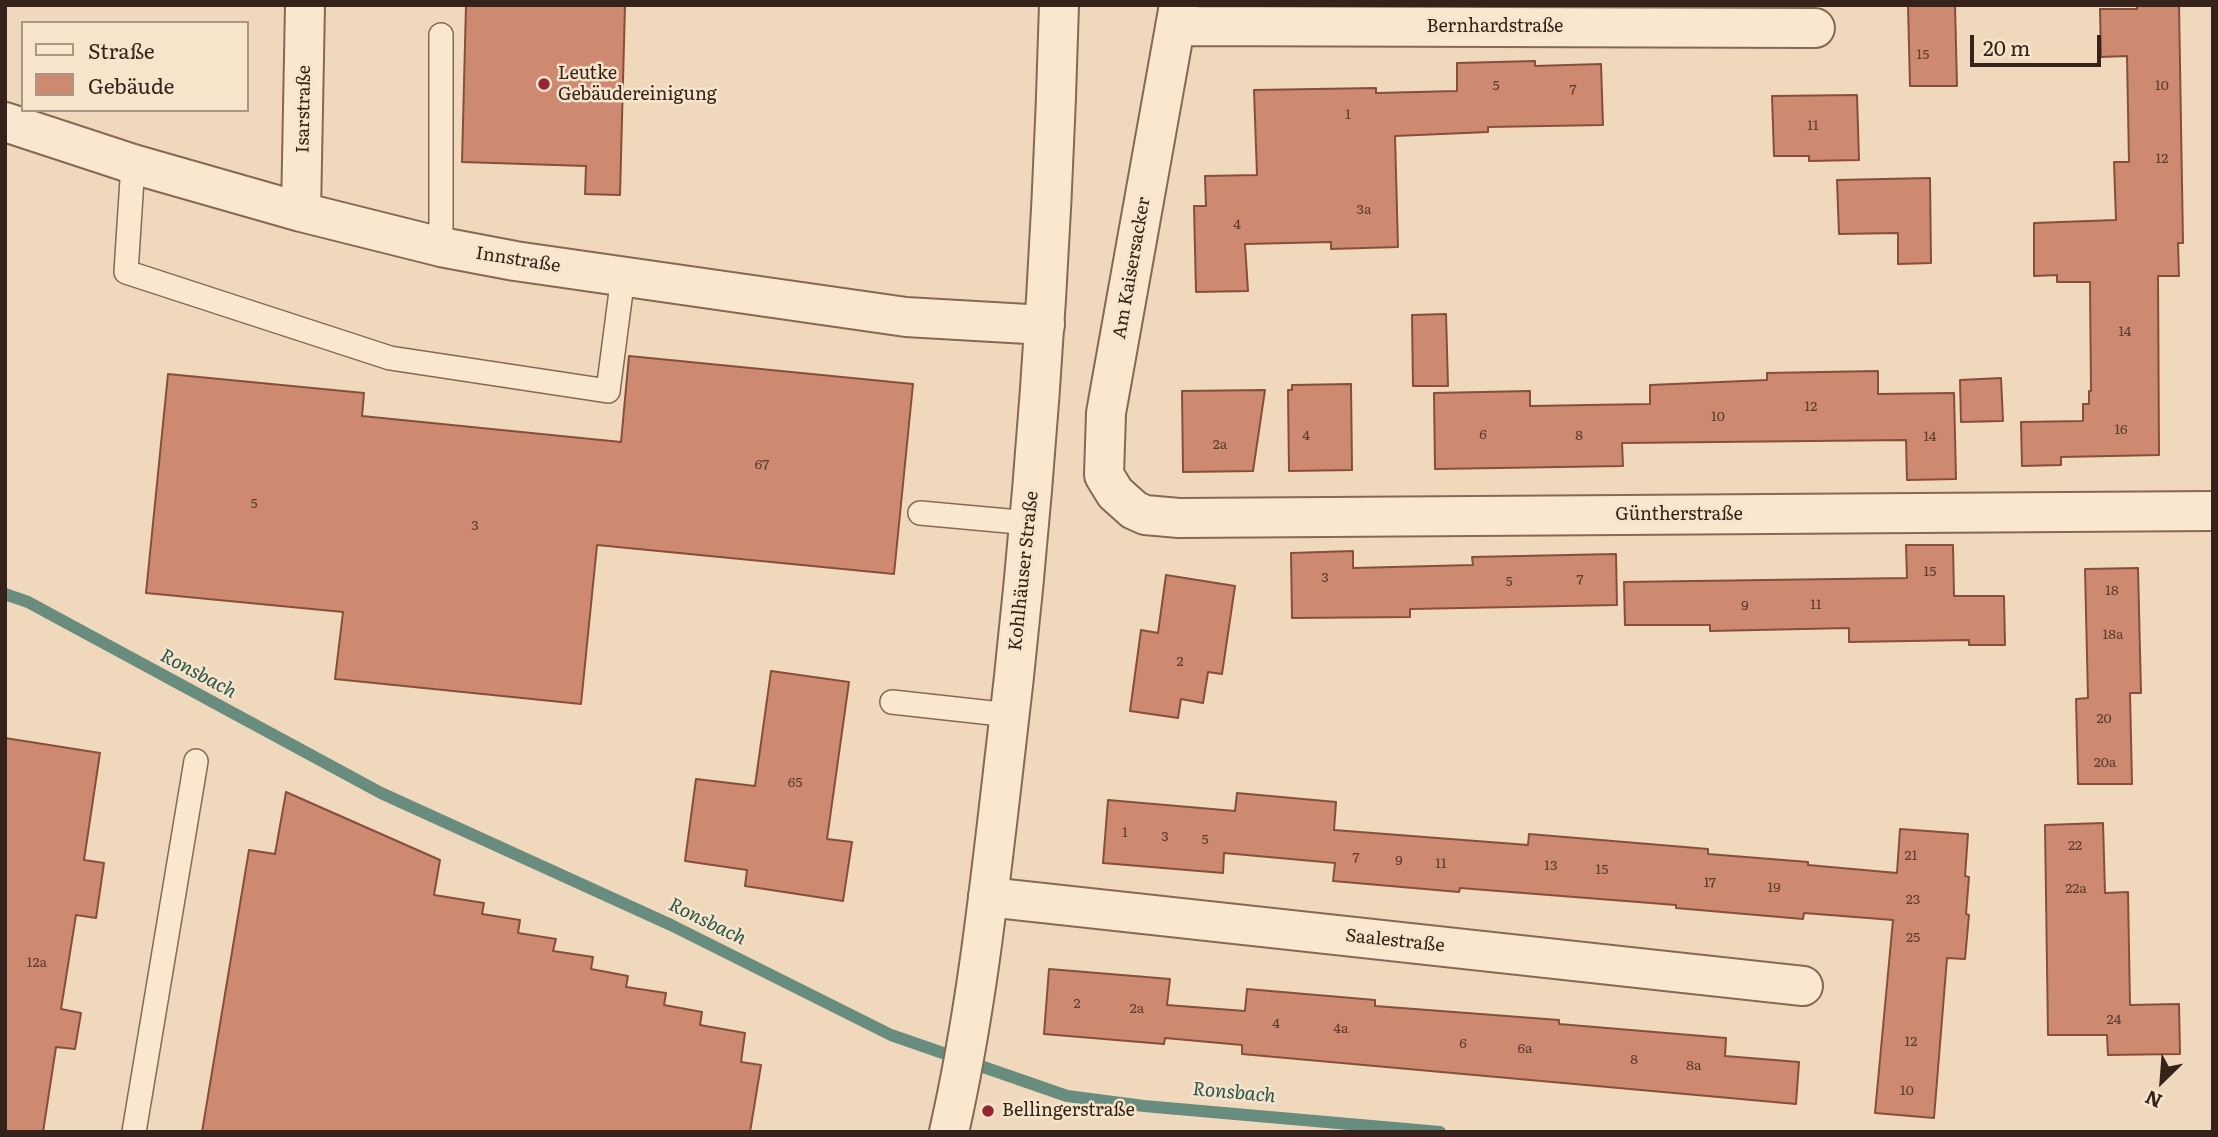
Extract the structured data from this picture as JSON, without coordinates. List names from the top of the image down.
{
  "streets": {
    "street": [
      "Bernhardstraße",
      "Isarstraße",
      "Innstraße",
      "Am Kaisersacker",
      "Güntherstraße",
      "Kohlhäuser Straße",
      "Saalestraße"
    ]
  },
  "crossings": [
    ["Bernhardstraße", "Am Kaisersacker"],
    ["Isarstraße", "Innstraße"],
    ["Innstraße", "Kohlhäuser Straße"],
    ["Am Kaisersacker", "Güntherstraße"],
    ["Kohlhäuser Straße", "Saalestraße"]
  ],
  "water": ["Ronsbach"],
  "places": ["Leutke Gebäudereinigung", "Bellingerstraße"],
  "house_numbers": [
    "15",
    "5",
    "10",
    "7",
    "1",
    "11",
    "12",
    "3a",
    "4",
    "14",
    "12",
    "10",
    "16",
    "6",
    "4",
    "8",
    "14",
    "2a",
    "67",
    "5",
    "3",
    "15",
    "3",
    "7",
    "5",
    "18",
    "11",
    "9",
    "18a",
    "2",
    "20",
    "20a",
    "65",
    "1",
    "3",
    "5",
    "22",
    "21",
    "7",
    "9",
    "11",
    "13",
    "15",
    "17",
    "19",
    "22a",
    "23",
    "25",
    "12a",
    "2",
    "2a",
    "24",
    "4",
    "4a",
    "12",
    "6",
    "6a",
    "8",
    "8a",
    "10"
  ],
  "legend": ["Straße", "Gebäude"],
  "scale_bar": "20 m",
  "north": "bottom left"
}
